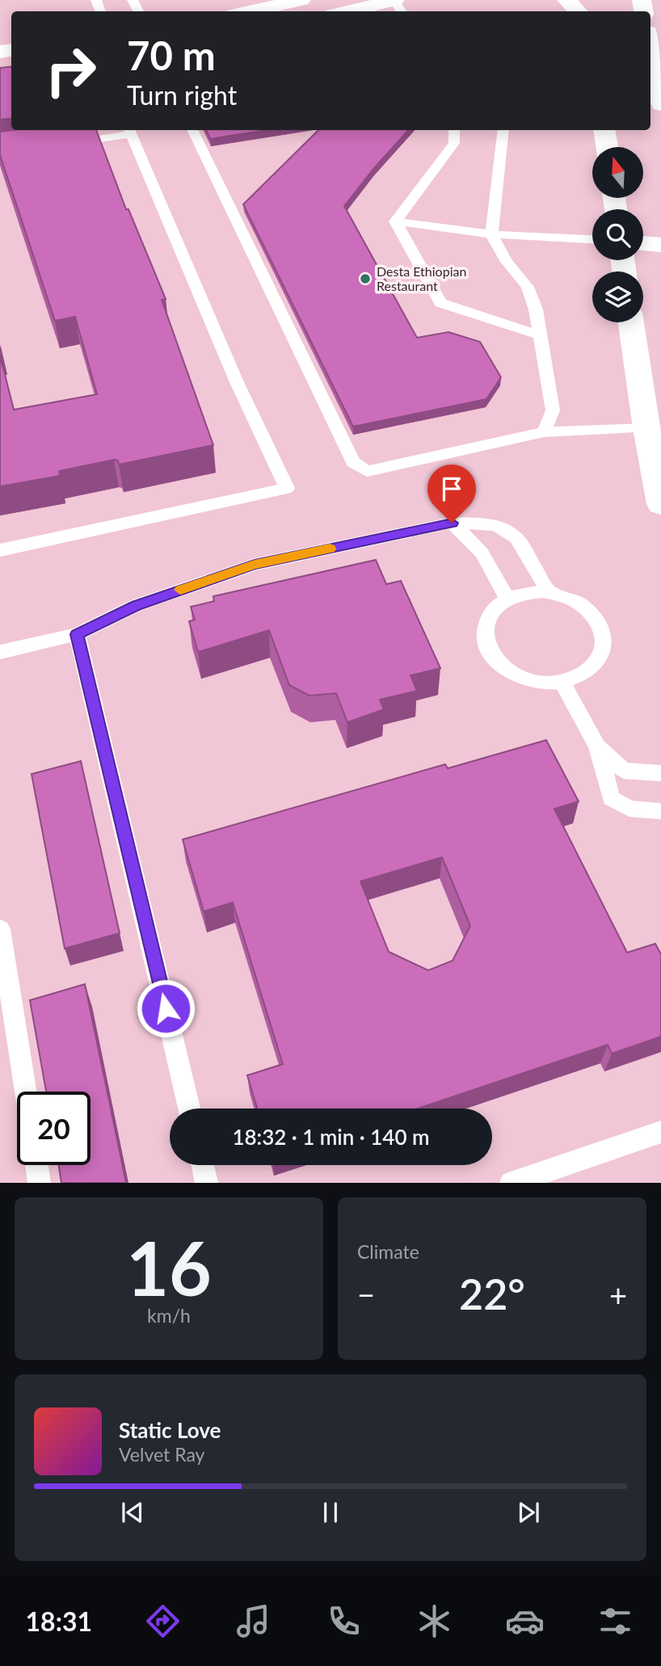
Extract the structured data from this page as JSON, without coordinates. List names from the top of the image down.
{
  "places": ["Desta Ethiopian Restaurant"],
  "north": "top",
  "page": {
    "turn": ["70 m", "Turn right"],
    "limit": "20",
    "trip": "18:32 · 1 min · 140 m",
    "tile": [
      ["16", "km/h"],
      "Climate"
    ],
    "heat": ["−", "22°", "+"],
    "song": ["Static Love", "Velvet Ray"],
    "tabs": "18:31"
  }
}
